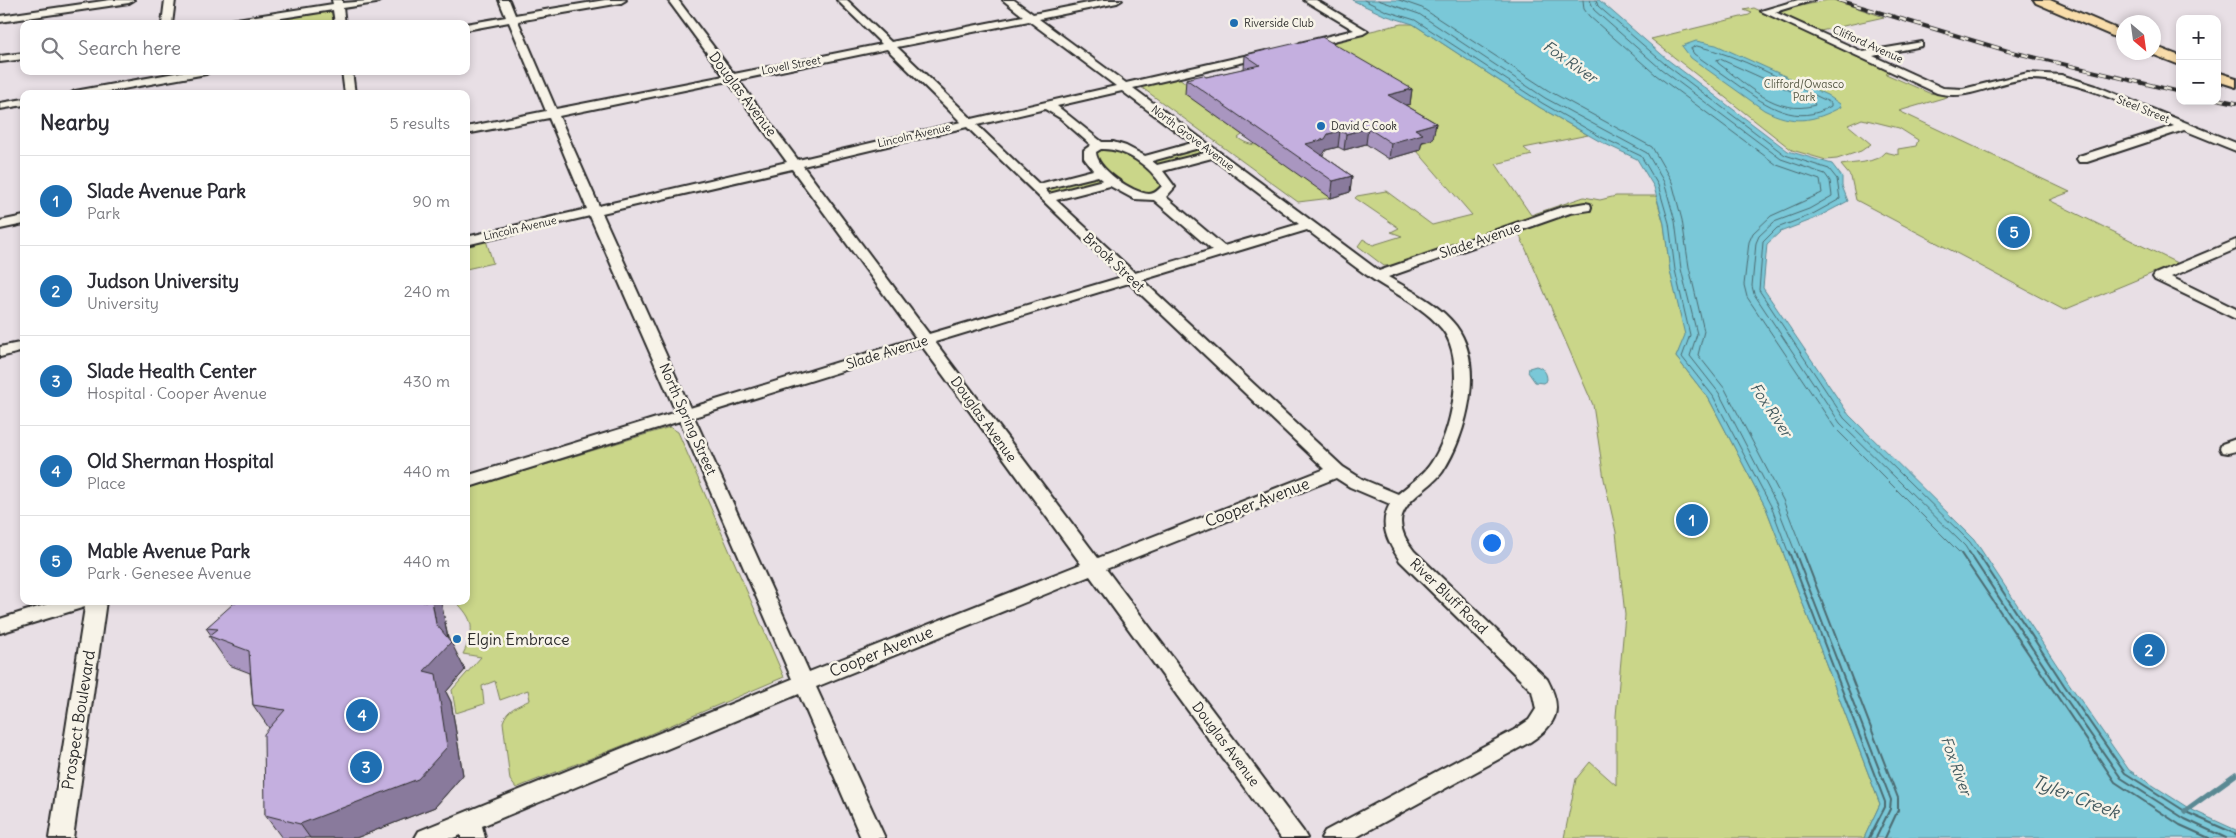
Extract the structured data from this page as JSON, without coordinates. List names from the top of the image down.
{
  "streets": {
    "street": [
      "Clifford Avenue",
      "Lovell Street",
      "Douglas Avenue",
      "Steel Street",
      "Lincoln Avenue",
      "North Grove Avenue",
      "Slade Avenue",
      "Brook Street",
      "North Spring Street",
      "Cooper Avenue",
      "River Bluff Road",
      "Prospect Boulevard"
    ]
  },
  "crossings": [
    ["Clifford Avenue", "Steel Street"],
    ["Lovell Street", "Douglas Avenue"],
    ["Lovell Street", "North Grove Avenue"],
    ["Lovell Street", "Brook Street"],
    ["Lovell Street", "North Spring Street"],
    ["Douglas Avenue", "Lincoln Avenue"],
    ["Douglas Avenue", "Slade Avenue"],
    ["Douglas Avenue", "Cooper Avenue"],
    ["Lincoln Avenue", "North Grove Avenue"],
    ["Lincoln Avenue", "Brook Street"],
    ["Lincoln Avenue", "North Spring Street"],
    ["North Grove Avenue", "Slade Avenue"],
    ["North Grove Avenue", "River Bluff Road"],
    ["Slade Avenue", "Brook Street"],
    ["Slade Avenue", "North Spring Street"],
    ["Slade Avenue", "River Bluff Road"],
    ["Brook Street", "Cooper Avenue"],
    ["Brook Street", "River Bluff Road"],
    ["North Spring Street", "Cooper Avenue"]
  ],
  "water": ["Fox River", "Tyler Creek"],
  "parks": ["Clifford/Owasco Park"],
  "places": ["Riverside Club", "David C Cook", "Elgin Embrace"],
  "north": "bottom right",
  "page": {
    "map_buttons": ["+", "−"],
    "search": "Search here",
    "heading": ["Nearby", "5 results"],
    "list": [
      {
        "mark": "1",
        "name": "Slade Avenue Park",
        "note": "Park",
        "value": "90 m"
      },
      {
        "mark": "2",
        "name": "Judson University",
        "note": "University",
        "value": "240 m"
      },
      {
        "mark": "3",
        "name": "Slade Health Center",
        "note": "Hospital · Cooper Avenue",
        "value": "430 m"
      },
      {
        "mark": "4",
        "name": "Old Sherman Hospital",
        "note": "Place",
        "value": "440 m"
      },
      {
        "mark": "5",
        "name": "Mable Avenue Park",
        "note": "Park · Genesee Avenue",
        "value": "440 m"
      }
    ],
    "pins": [
      "5",
      "1",
      "2",
      "4",
      "3"
    ]
  }
}
